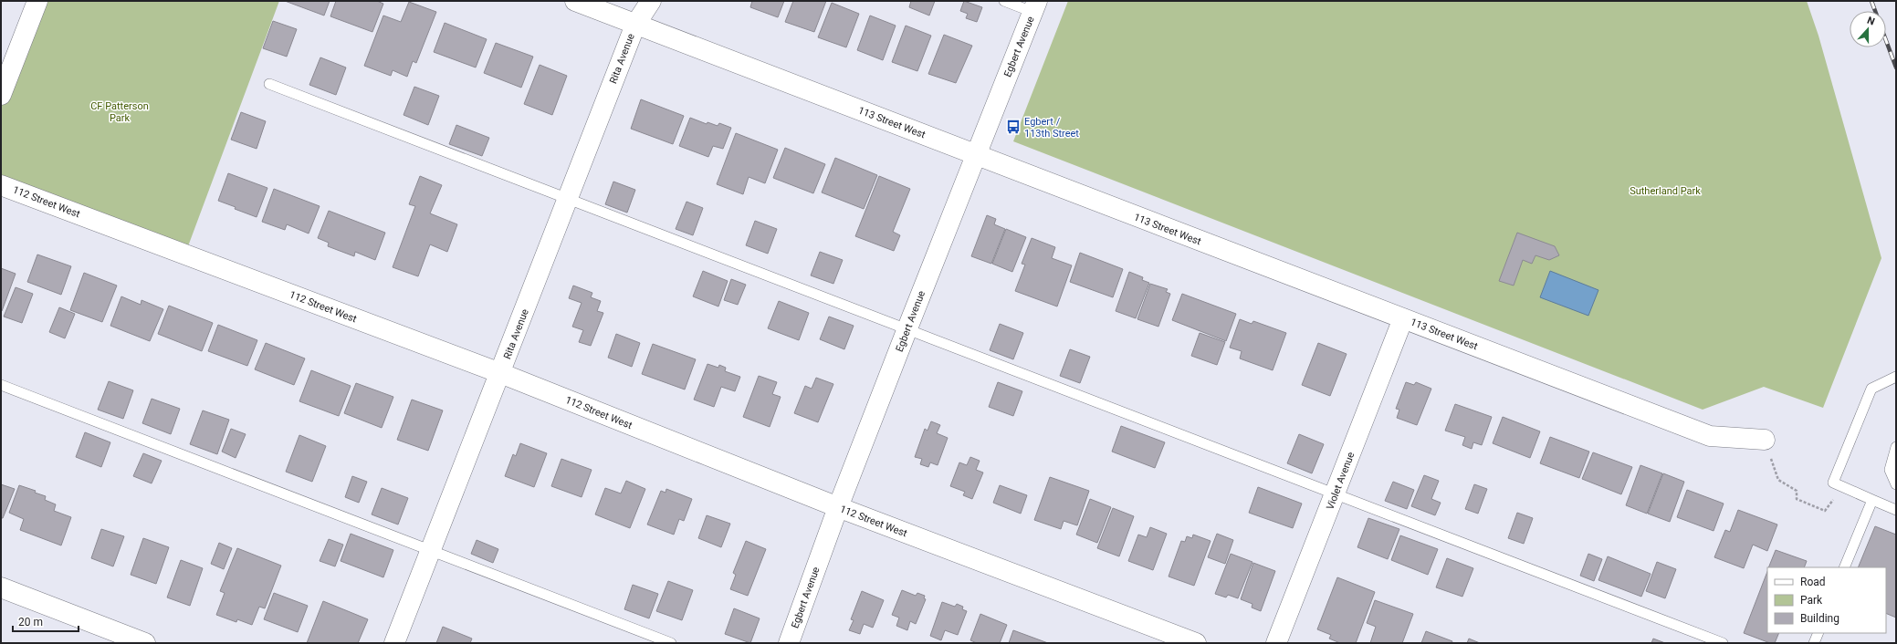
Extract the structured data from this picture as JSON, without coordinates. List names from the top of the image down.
{
  "streets": {
    "street": [
      "Egbert Avenue",
      "Rita Avenue",
      "113 Street West",
      "112 Street West",
      "Violet Avenue"
    ]
  },
  "crossings": [
    ["Egbert Avenue", "113 Street West"],
    ["Egbert Avenue", "112 Street West"],
    ["Rita Avenue", "113 Street West"],
    ["Rita Avenue", "112 Street West"],
    ["113 Street West", "Violet Avenue"]
  ],
  "parks": ["CF Patterson Park", "Sutherland Park"],
  "places": {
    "bus stop": ["Egbert / 113th Street"]
  },
  "legend": ["Road", "Park", "Building"],
  "scale_bar": "20 m",
  "north": "top"
}
